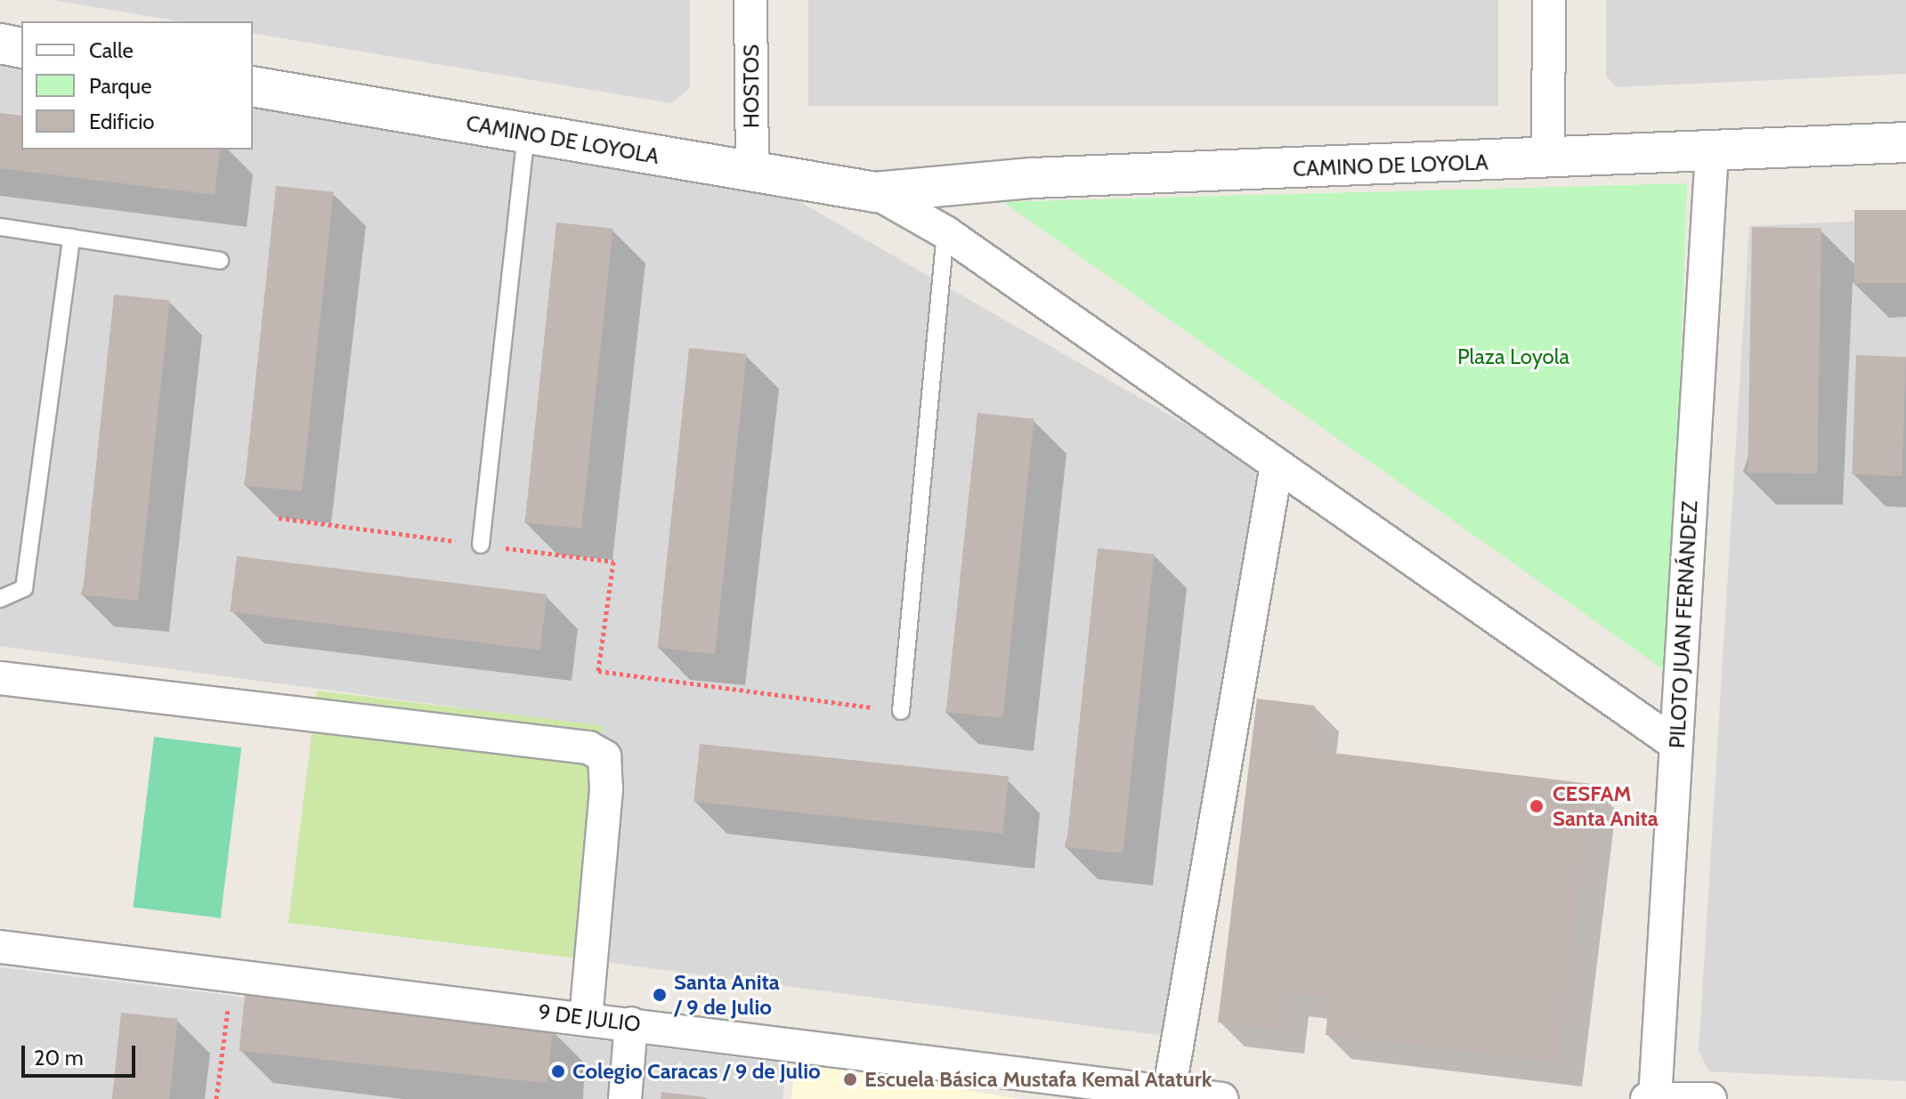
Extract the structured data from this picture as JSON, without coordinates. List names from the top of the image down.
{
  "streets": {
    "street": [
      "HOSTOS",
      "CAMINO DE LOYOLA",
      "PILOTO JUAN FERNÁNDEZ",
      "9 DE JULIO"
    ]
  },
  "crossings": [
    ["HOSTOS", "CAMINO DE LOYOLA"],
    ["CAMINO DE LOYOLA", "PILOTO JUAN FERNÁNDEZ"]
  ],
  "parks": ["Plaza Loyola"],
  "places": [
    "CESFAM Santa Anita",
    "Santa Anita / 9 de Julio",
    "Colegio Caracas / 9 de Julio",
    "Escuela Básica Mustafa Kemal Ataturk"
  ],
  "legend": ["Calle", "Parque", "Edificio"],
  "scale_bar": "20 m"
}
